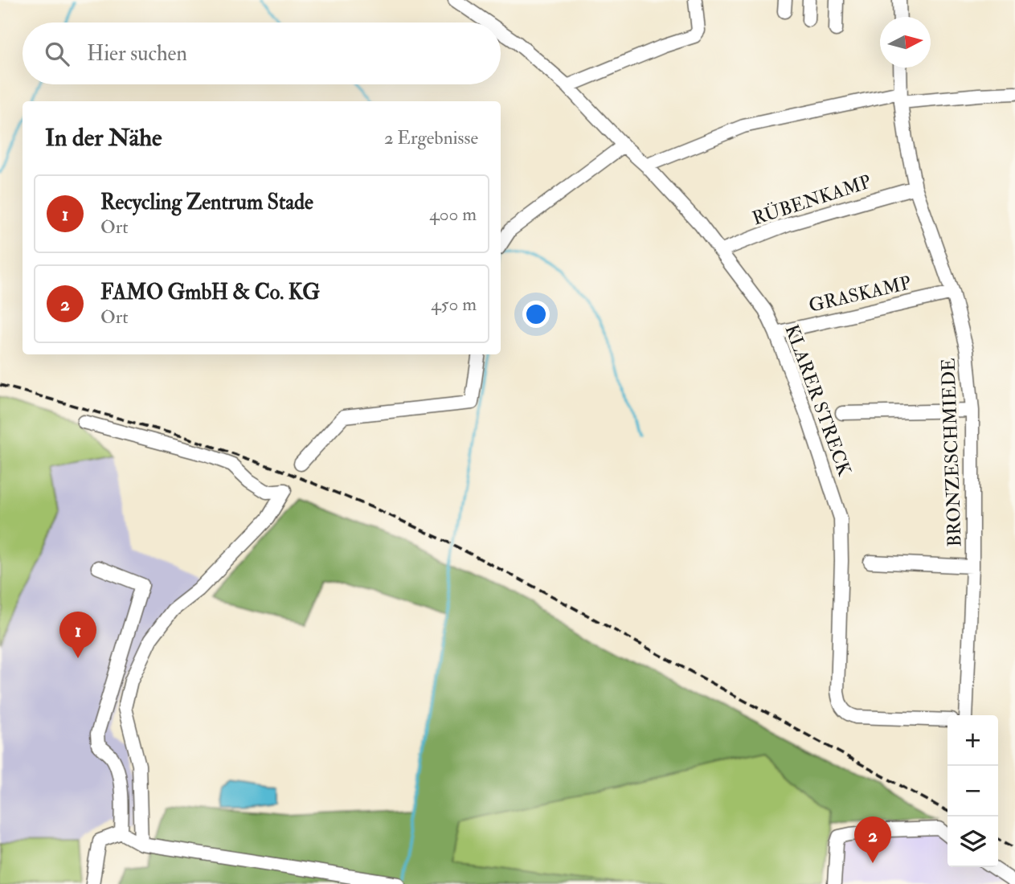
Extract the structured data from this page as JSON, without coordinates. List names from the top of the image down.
{
  "streets": {
    "street": [
      "RÜBENKAMP",
      "GRASKAMP",
      "KLARER STRECK",
      "BRONZESCHMIEDE"
    ]
  },
  "crossings": [
    ["RÜBENKAMP", "KLARER STRECK"],
    ["RÜBENKAMP", "BRONZESCHMIEDE"],
    ["GRASKAMP", "KLARER STRECK"],
    ["GRASKAMP", "BRONZESCHMIEDE"]
  ],
  "north": "right",
  "page": {
    "search": "Hier suchen",
    "heading": ["In der Nähe", "2 Ergebnisse"],
    "list": [
      {
        "mark": "1",
        "name": "Recycling Zentrum Stade",
        "note": "Ort",
        "value": "400 m"
      },
      {
        "mark": "2",
        "name": "FAMO GmbH & Co. KG",
        "note": "Ort",
        "value": "450 m"
      }
    ],
    "pins": ["1", "2"],
    "map_buttons": ["+", "−"]
  }
}
